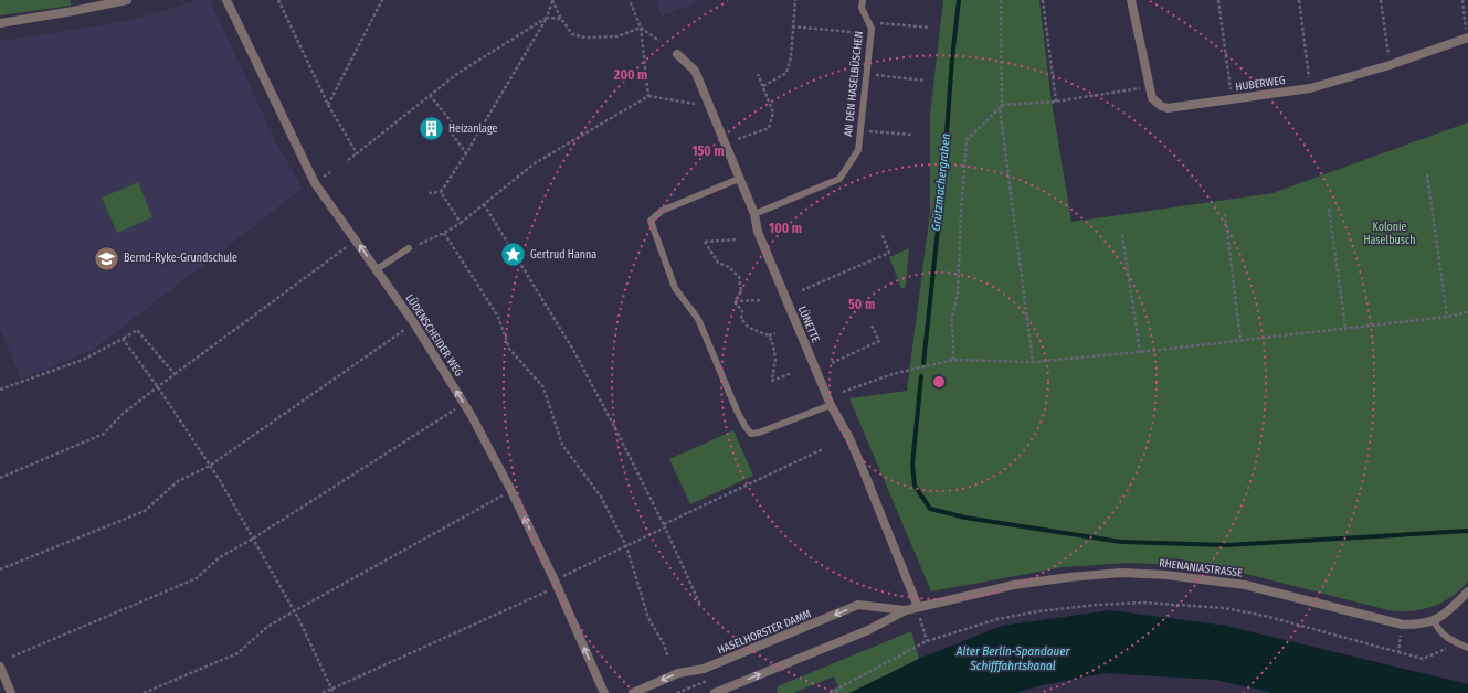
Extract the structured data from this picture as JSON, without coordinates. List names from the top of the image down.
{
  "streets": {
    "street": [
      "HUBERWEG",
      "LÜNETTE",
      "LÜDENSCHEIDER WEG",
      "RHENANIASTRASSE",
      "HASELHORSTER DAMM"
    ],
    "lane": ["AN DEN HASELBÜSCHEN"]
  },
  "crossings": [
    ["AN DEN HASELBÜSCHEN", "LÜNETTE"],
    ["LÜNETTE", "RHENANIASTRASSE"],
    ["LÜNETTE", "HASELHORSTER DAMM"],
    ["RHENANIASTRASSE", "HASELHORSTER DAMM"]
  ],
  "one_way": ["LÜDENSCHEIDER WEG"],
  "water": ["Grützmachergraben", "Alter Berlin-Spandauer Schifffahrtskanal"],
  "parks": ["Kolonie Haselbusch"],
  "places": {
    "building": ["Heizanlage"],
    "place": ["Gertrud Hanna"],
    "school or university": ["Bernd-Ryke-Grundschule"]
  },
  "rings": [
    "200 m",
    "150 m",
    "100 m",
    "50 m"
  ]
}
